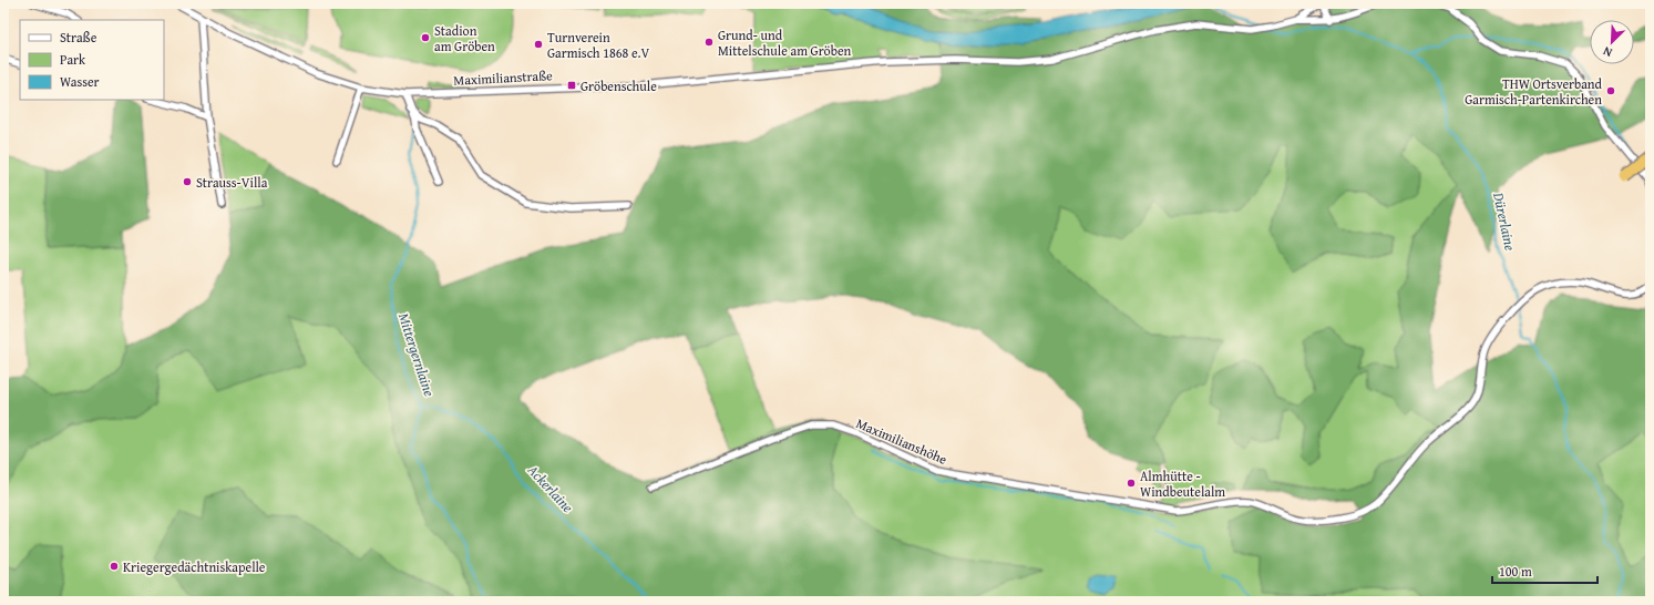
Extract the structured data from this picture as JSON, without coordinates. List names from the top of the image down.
{
  "streets": {
    "street": ["Maximilianstraße", "Maximilianshöhe"]
  },
  "water": ["Dürerlaine", "Mittergernlaine", "Ackerlaine"],
  "places": {
    "other": [
      "Stadion am Gröben",
      "Grund- und Mittelschule am Gröben",
      "Turnverein Garmisch 1868 e.V",
      "THW Ortsverband Garmisch-Partenkirchen",
      "Strauss-Villa",
      "Almhütte - Windbeutelalm",
      "Kriegergedächtniskapelle"
    ],
    "transit": ["Gröbenschule"]
  },
  "legend": ["Straße", "Park", "Wasser"],
  "scale_bar": "100 m",
  "north": "bottom left"
}
